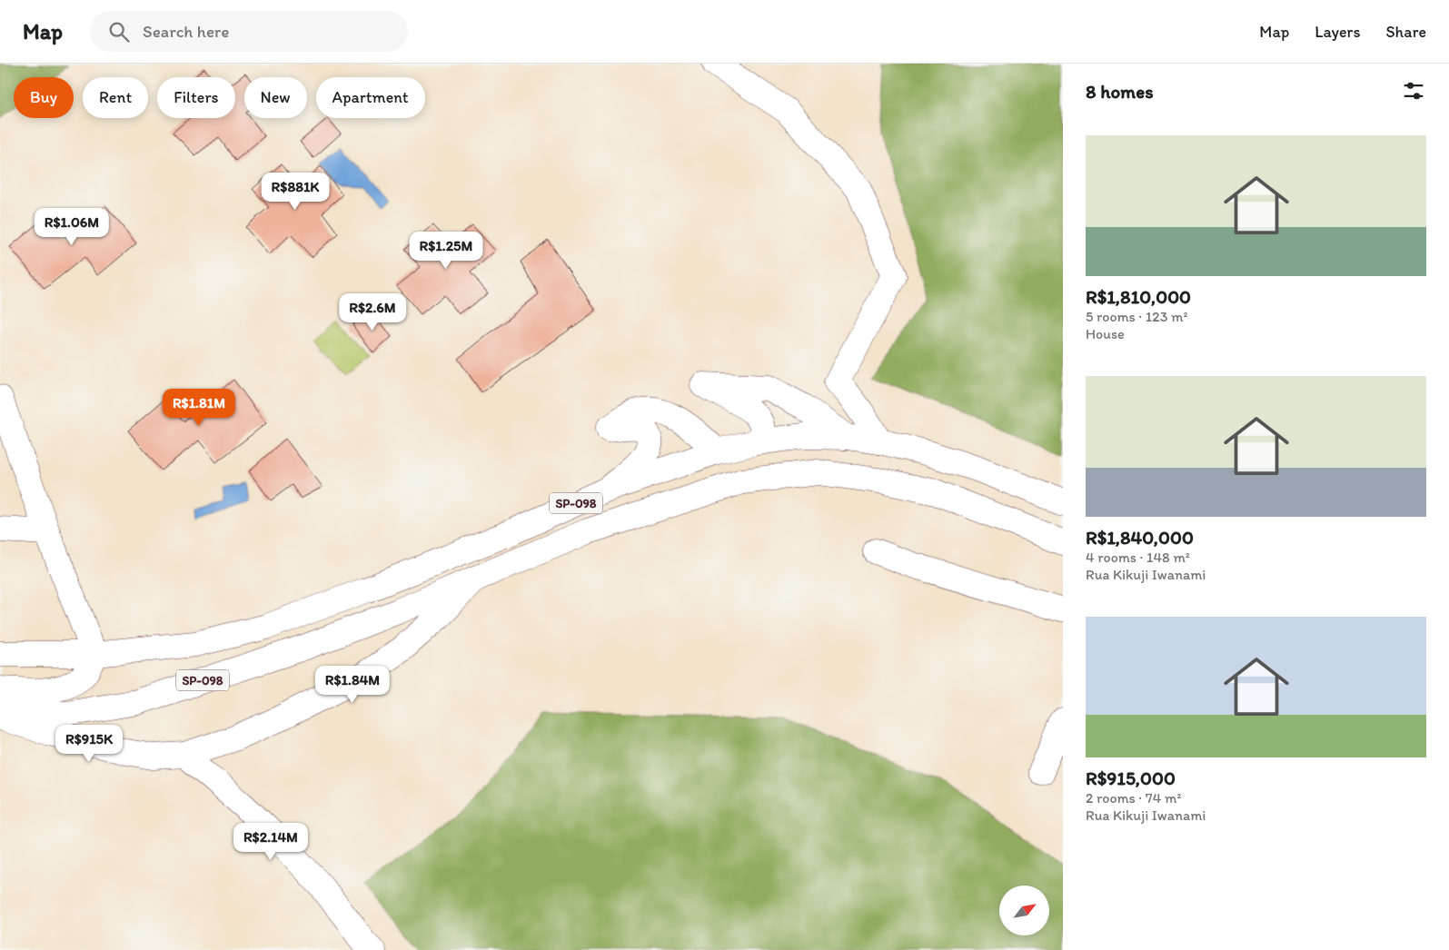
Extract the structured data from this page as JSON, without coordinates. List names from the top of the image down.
{
  "streets": {
    "main road": ["SP-098"]
  },
  "north": "top right",
  "page": {
    "header": "Map",
    "search": "Search here",
    "nav": ["Map", "Layers", "Share"],
    "heading": "8 homes",
    "chip": [
      "Buy",
      "Rent",
      "Filters",
      "New",
      "Apartment"
    ],
    "list": [
      {
        "name": "R$1,810,000",
        "note": "5 rooms · 123 m² · House"
      },
      {
        "name": "R$1,840,000",
        "note": "4 rooms · 148 m² · Rua Kikuji Iwanami"
      },
      {
        "name": "R$915,000",
        "note": "2 rooms · 74 m² · Rua Kikuji Iwanami"
      }
    ],
    "price": [
      "R$881K",
      "R$1.06M",
      "R$1.25M",
      "R$2.6M",
      "R$1.81M",
      "R$1.84M",
      "R$915K",
      "R$2.14M"
    ]
  }
}
